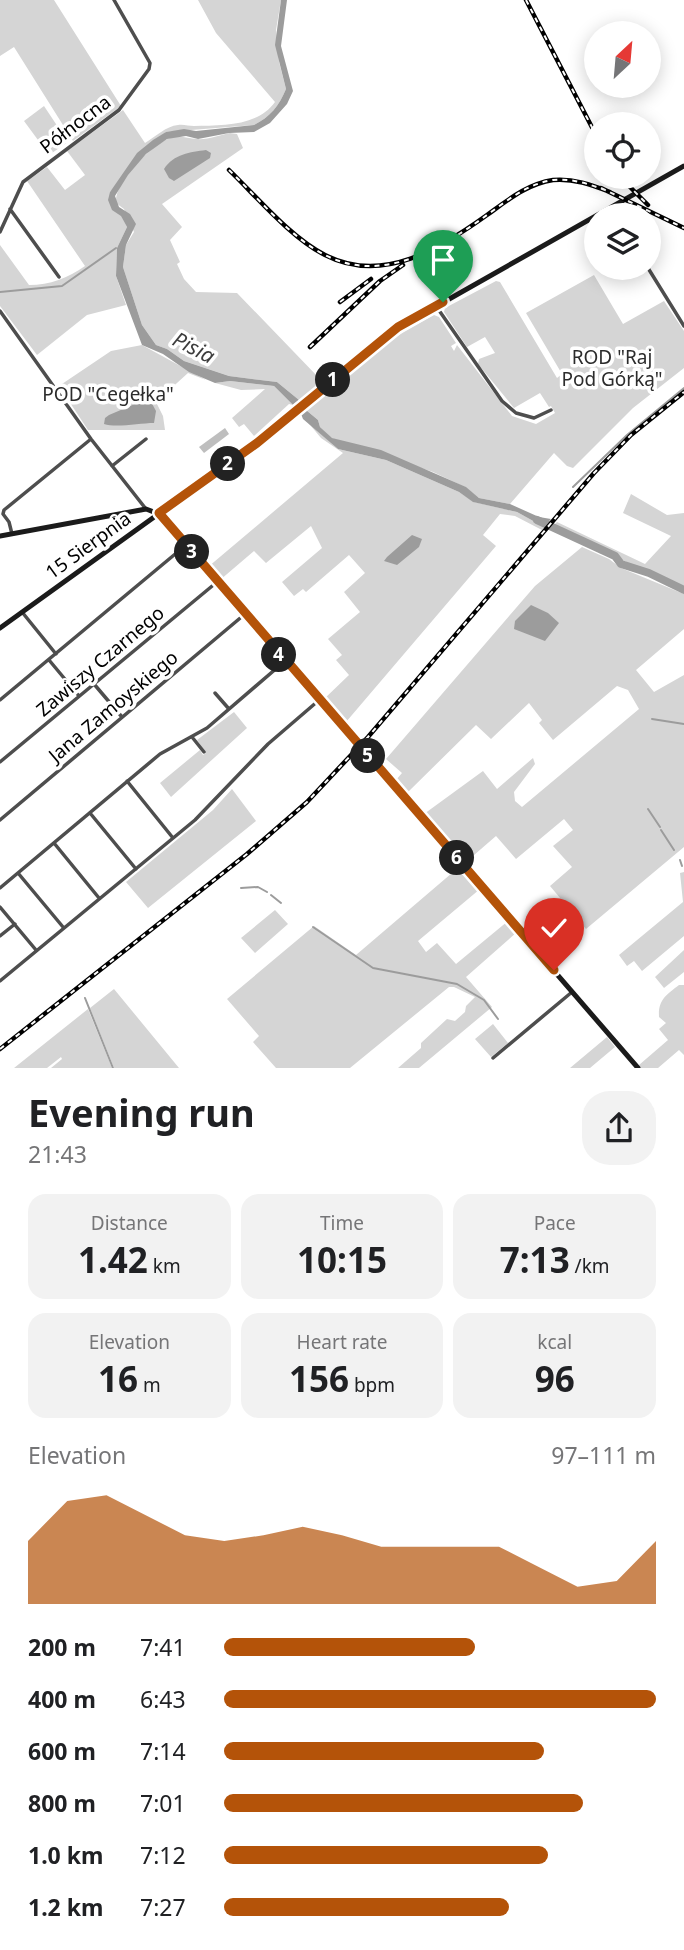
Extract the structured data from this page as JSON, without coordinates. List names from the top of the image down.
{
  "streets": {
    "street": [
      "Północna",
      "15 Sierpnia",
      "Zawiszy Czarnego",
      "Jana Zamoyskiego"
    ]
  },
  "water": ["Pisia"],
  "parks": ["ROD \"Raj Pod Górką\"", "POD \"Cegełka\""],
  "north": "top right",
  "page": {
    "pins": [
      "1",
      "2",
      "3",
      "4",
      "5",
      "6"
    ],
    "heading": ["Evening run", "21:43"],
    "stats": [
      ["Distance", "1.42 km"],
      ["Time", "10:15"],
      ["Pace", "7:13 /km"],
      ["Elevation", "16 m"],
      ["Heart rate", "156 bpm"],
      ["kcal", "96"]
    ],
    "chart": ["Elevation", "97–111 m"],
    "list": [
      {
        "name": "200 m",
        "note": "7:41"
      },
      {
        "name": "400 m",
        "note": "6:43"
      },
      {
        "name": "600 m",
        "note": "7:14"
      },
      {
        "name": "800 m",
        "note": "7:01"
      },
      {
        "name": "1.0 km",
        "note": "7:12"
      },
      {
        "name": "1.2 km",
        "note": "7:27"
      }
    ]
  }
}
